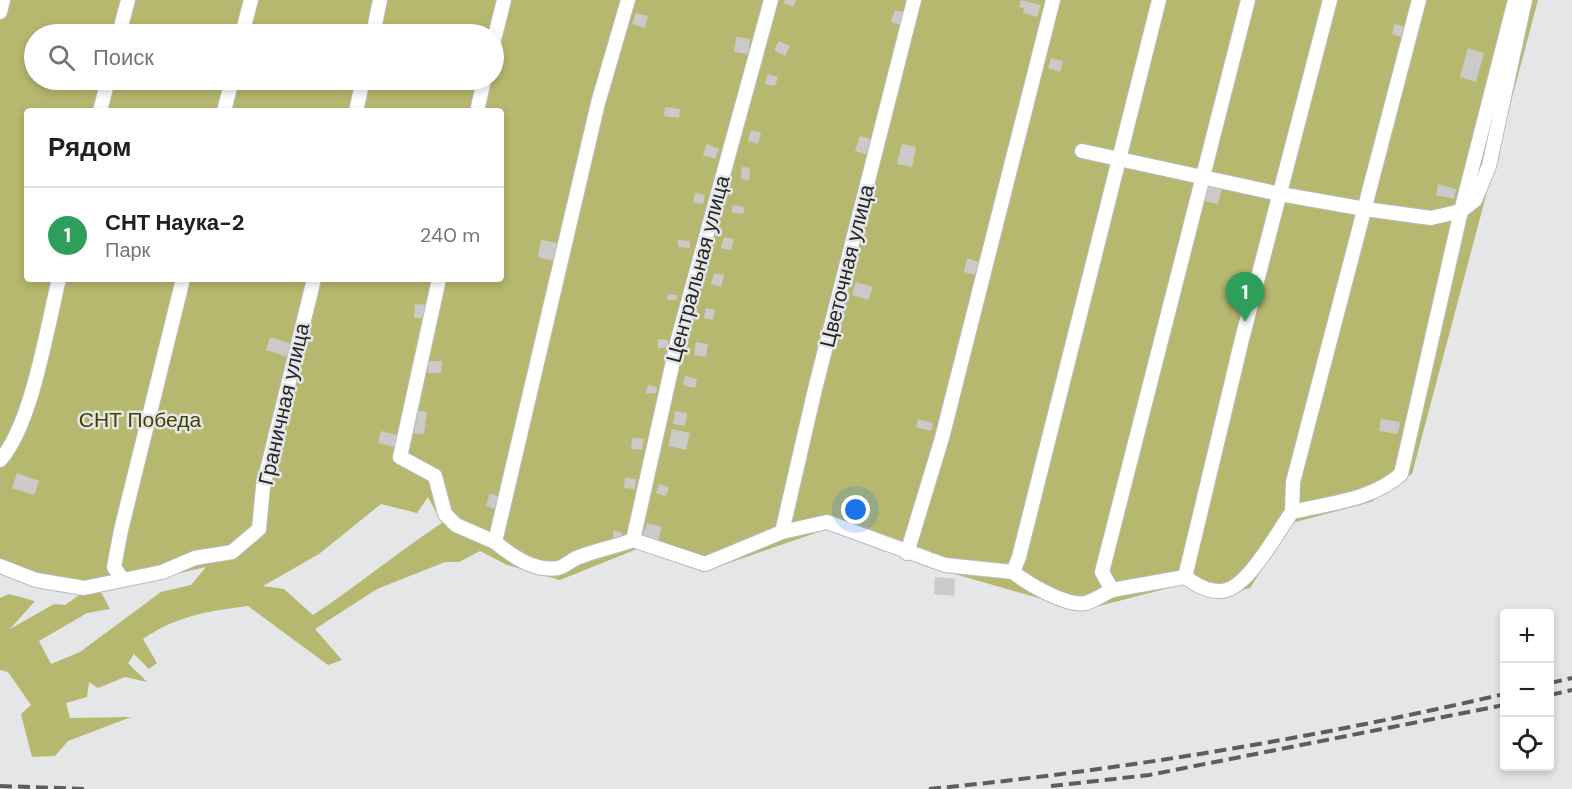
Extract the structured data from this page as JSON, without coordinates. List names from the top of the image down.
{
  "streets": {
    "lane": ["Цветочная улица", "Центральная улица", "Граничная улица"]
  },
  "parks": ["СНТ Победа"],
  "page": {
    "search": "Поиск",
    "heading": "Рядом",
    "list": [
      {
        "mark": "1",
        "name": "СНТ Наука-2",
        "note": "Парк",
        "value": "240 m"
      }
    ],
    "pins": "1",
    "map_buttons": ["+", "−"]
  }
}
